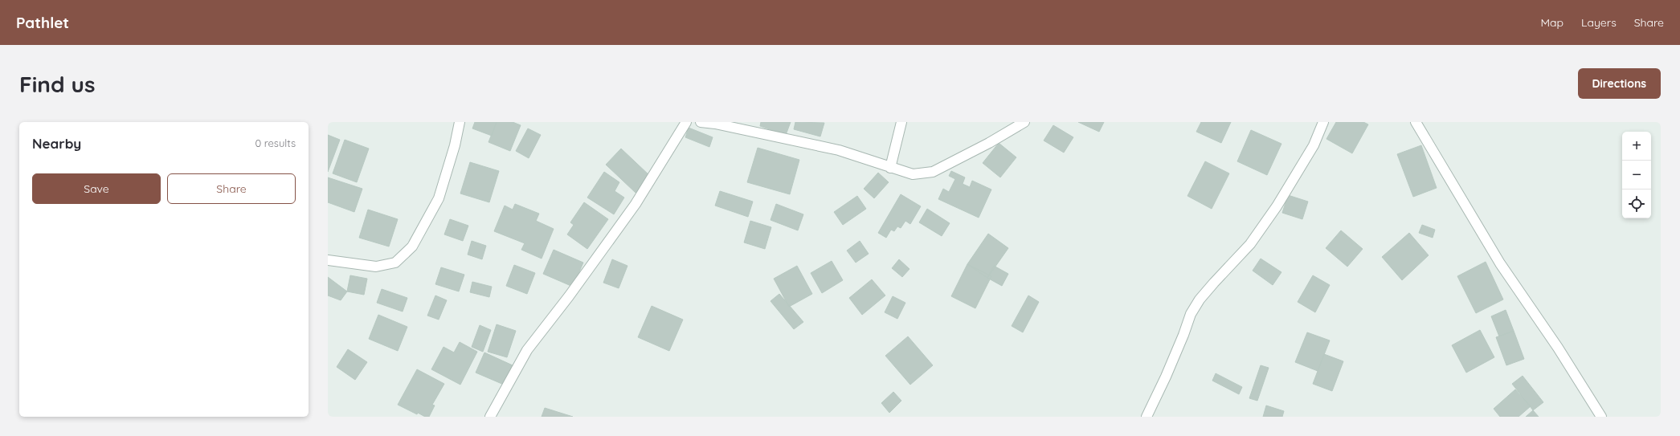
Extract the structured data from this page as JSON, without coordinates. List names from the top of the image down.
{
  "page": {
    "header": "Pathlet",
    "nav": ["Map", "Layers", "Share"],
    "buttons": [
      "Directions",
      ["Save", "Share"]
    ],
    "title": "Find us",
    "heading": ["Nearby", "0 results"],
    "map_buttons": ["+", "−"]
  }
}
